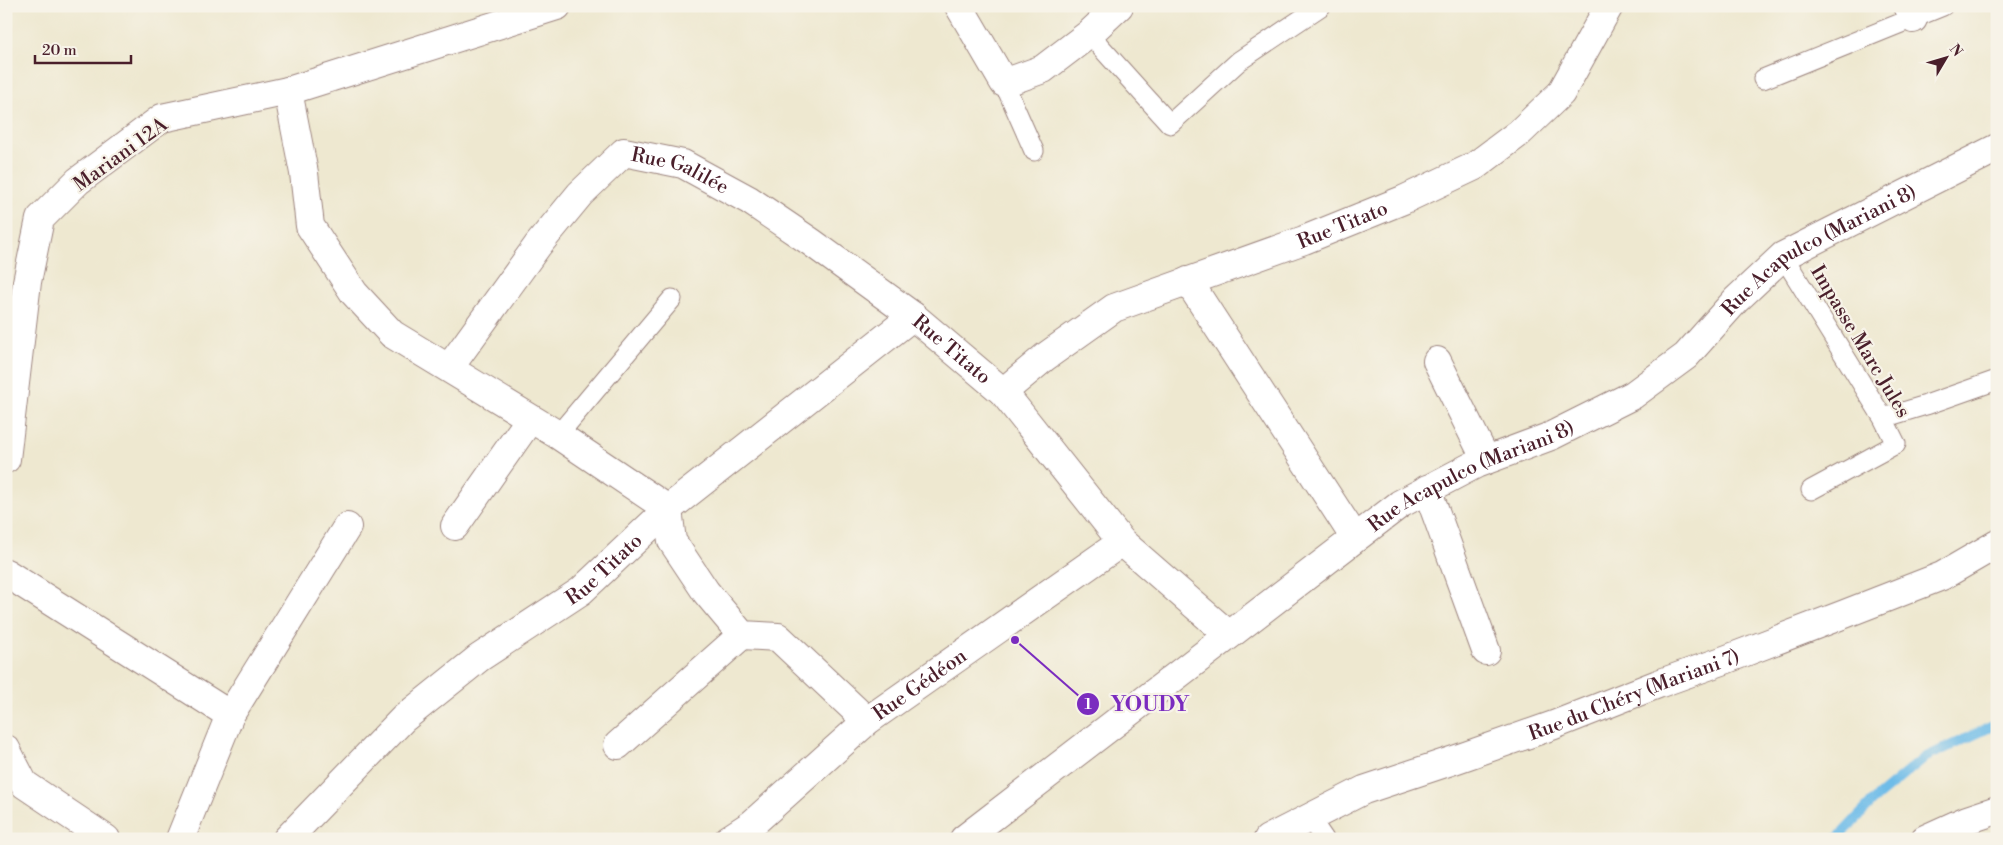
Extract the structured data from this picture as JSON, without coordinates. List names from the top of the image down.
{
  "streets": {
    "street": [
      "Mariani 12A",
      "Rue Galilée",
      "Rue Titato",
      "Rue Acapulco (Mariani 8)",
      "Rue Gédéon",
      "Rue du Chéry (Mariani 7)"
    ],
    "lane": ["Impasse Marc Jules"]
  },
  "crossings": [
    ["Rue Galilée", "Rue Titato"],
    ["Rue Acapulco (Mariani 8)", "Impasse Marc Jules"]
  ],
  "places": ["YOUDY"],
  "scale_bar": "20 m",
  "north": "top right"
}
